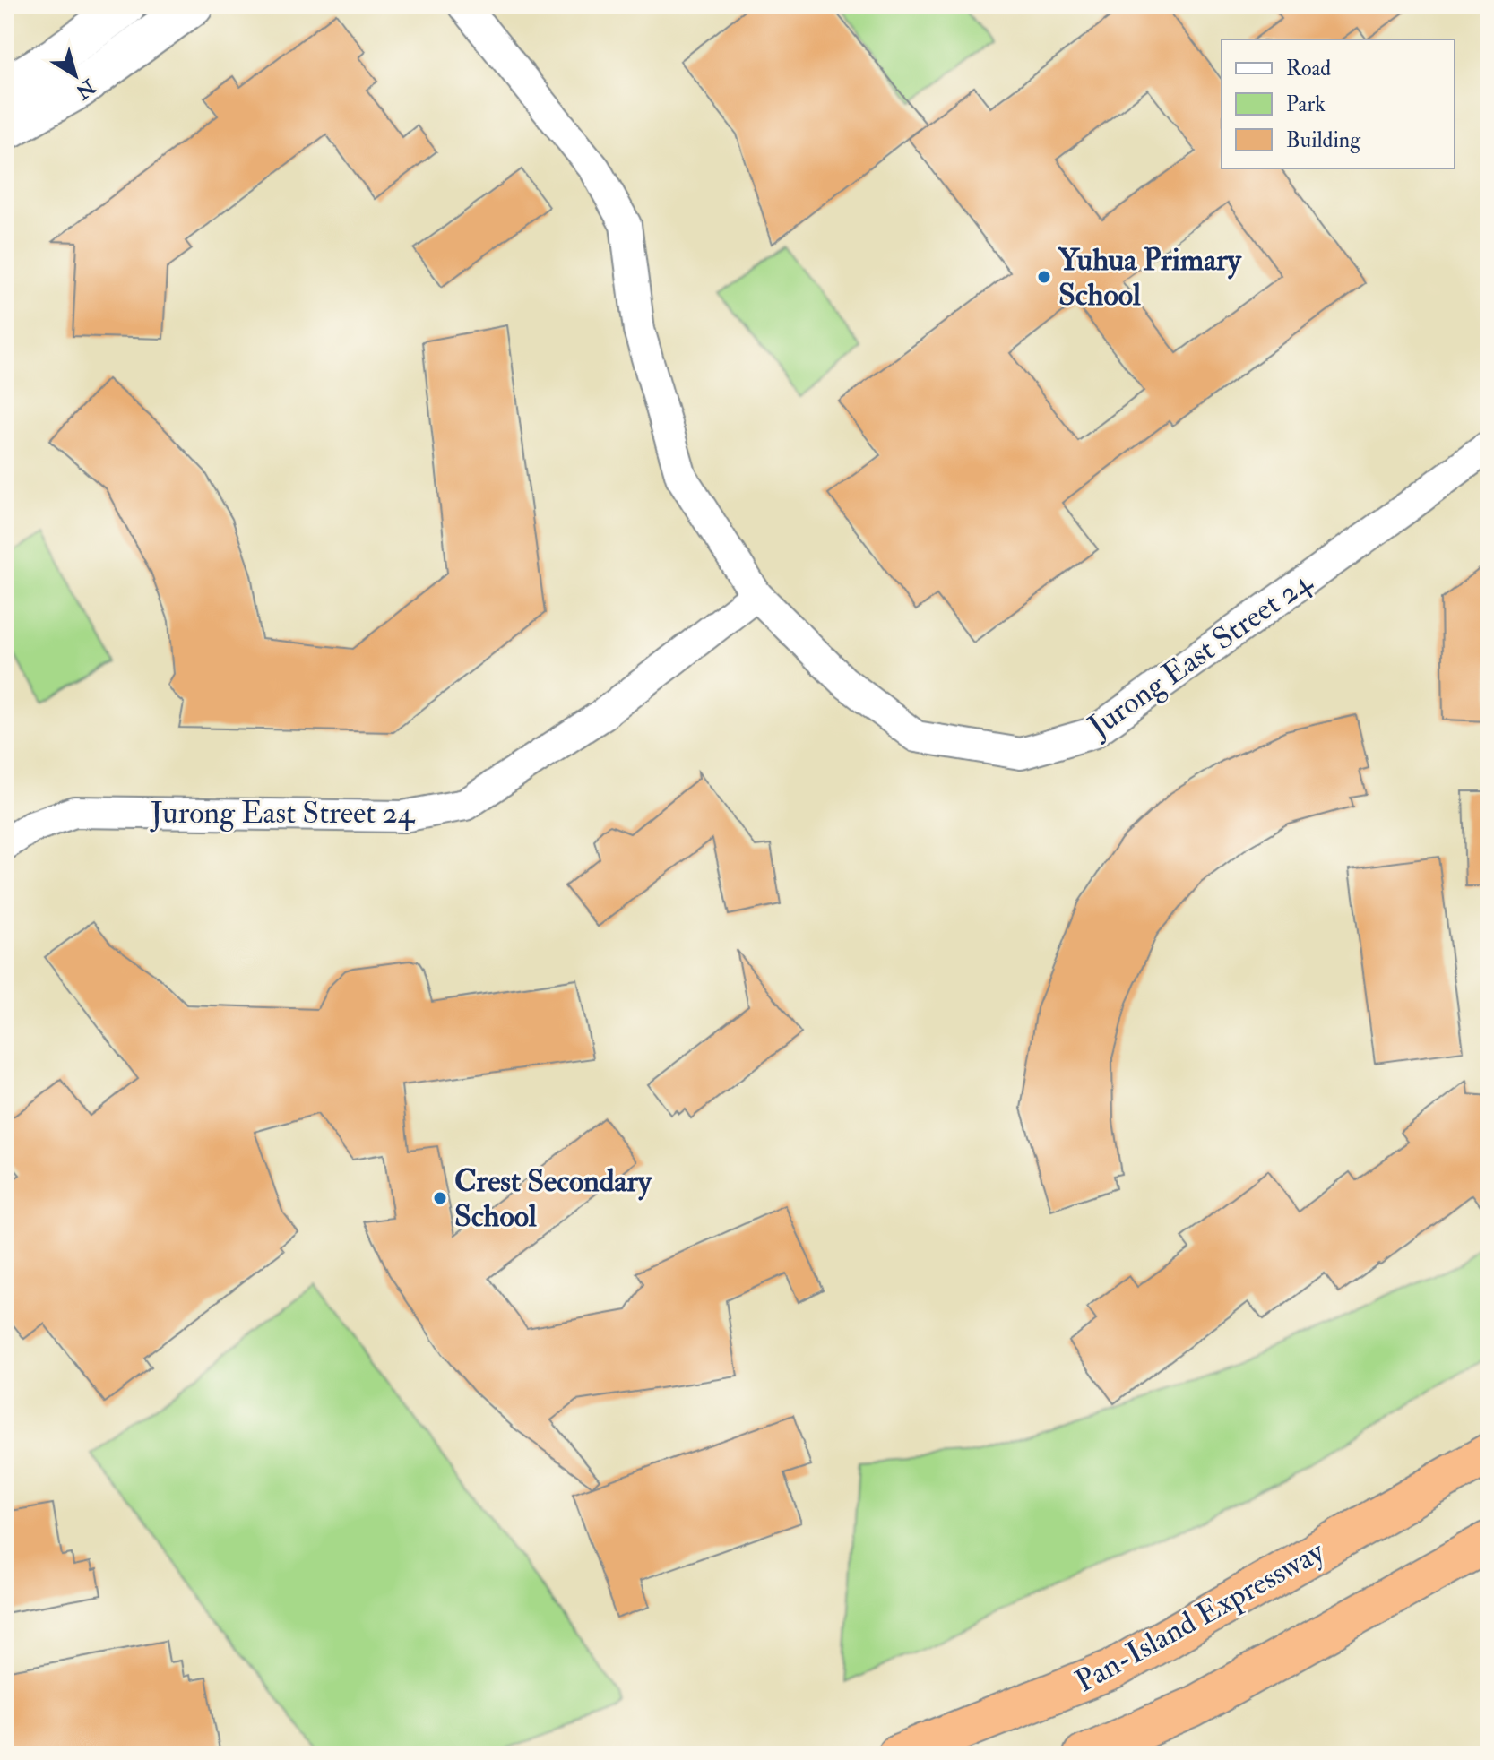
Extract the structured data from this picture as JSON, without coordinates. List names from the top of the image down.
{
  "streets": {
    "highway": ["Pan-Island Expressway"],
    "street": ["Jurong East Street 24"]
  },
  "places": ["Yuhua Primary School", "Crest Secondary School"],
  "legend": ["Road", "Park", "Building"],
  "north": "bottom right"
}
